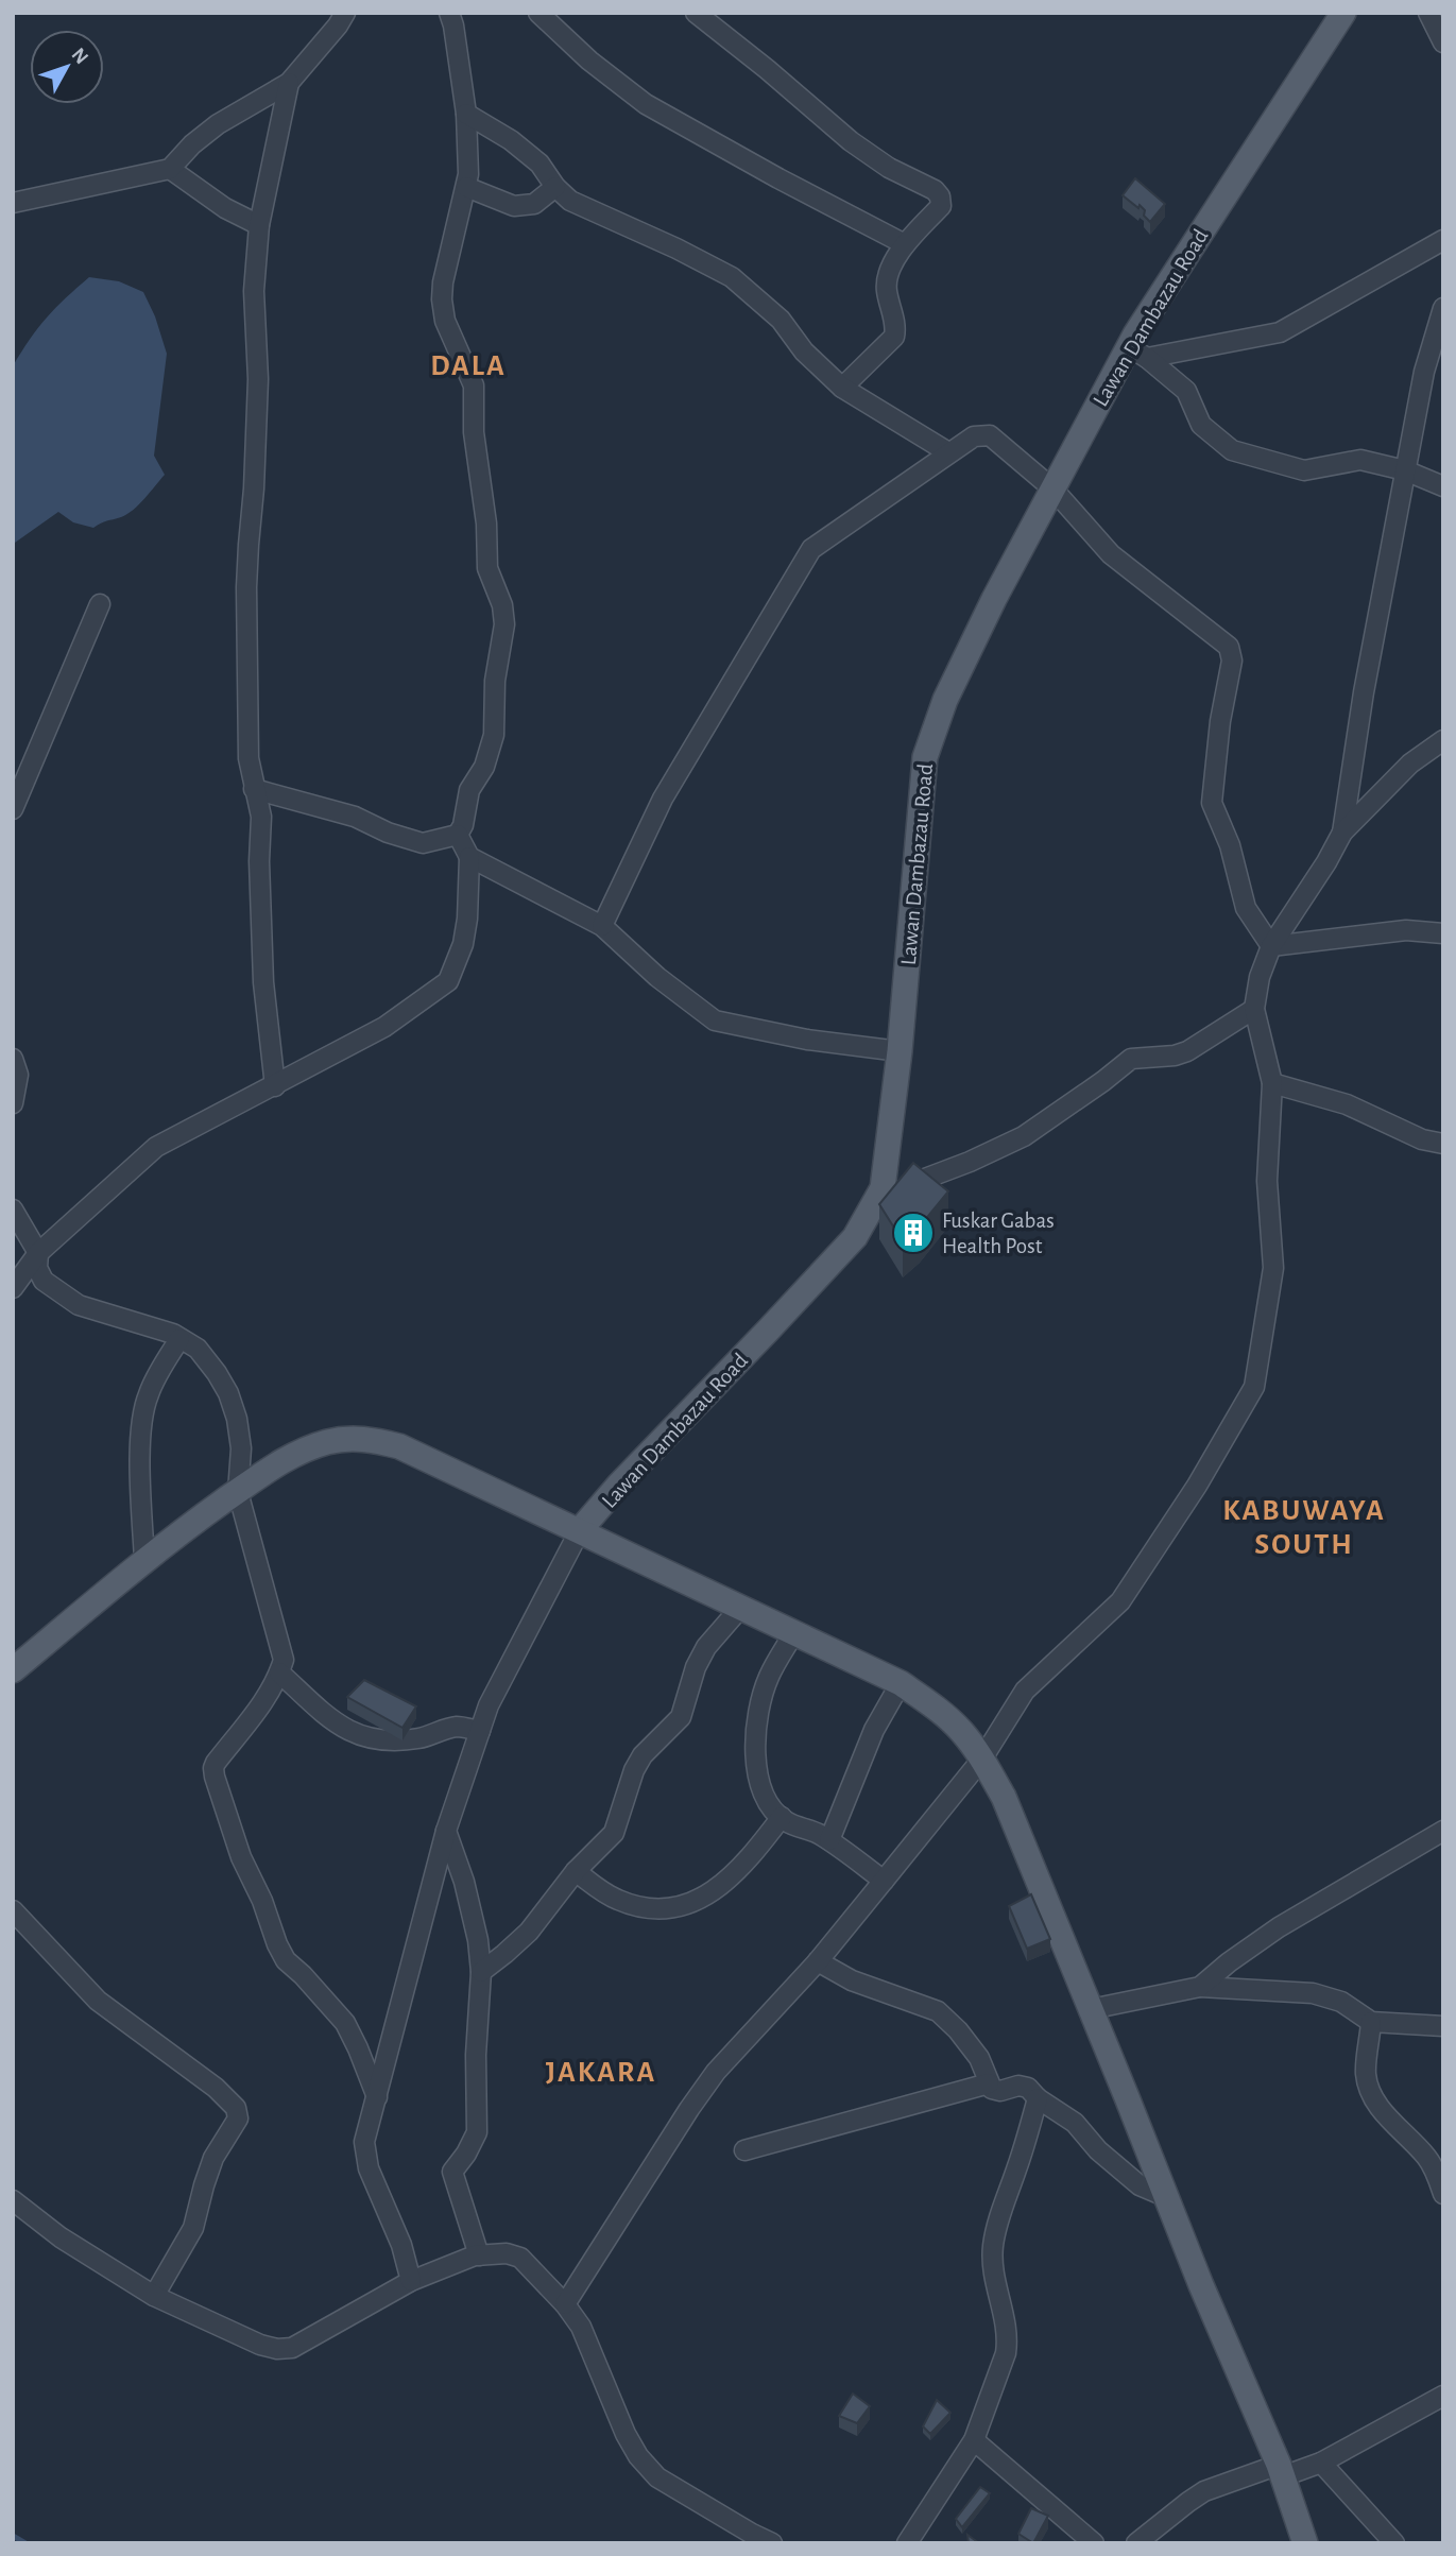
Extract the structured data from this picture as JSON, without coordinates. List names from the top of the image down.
{
  "streets": {
    "main road": ["Lawan Dambazau Road"]
  },
  "districts": ["DALA", "KABUWAYA SOUTH", "JAKARA"],
  "places": {
    "building": ["Fuskar Gabas Health Post"]
  },
  "north": "top right"
}
